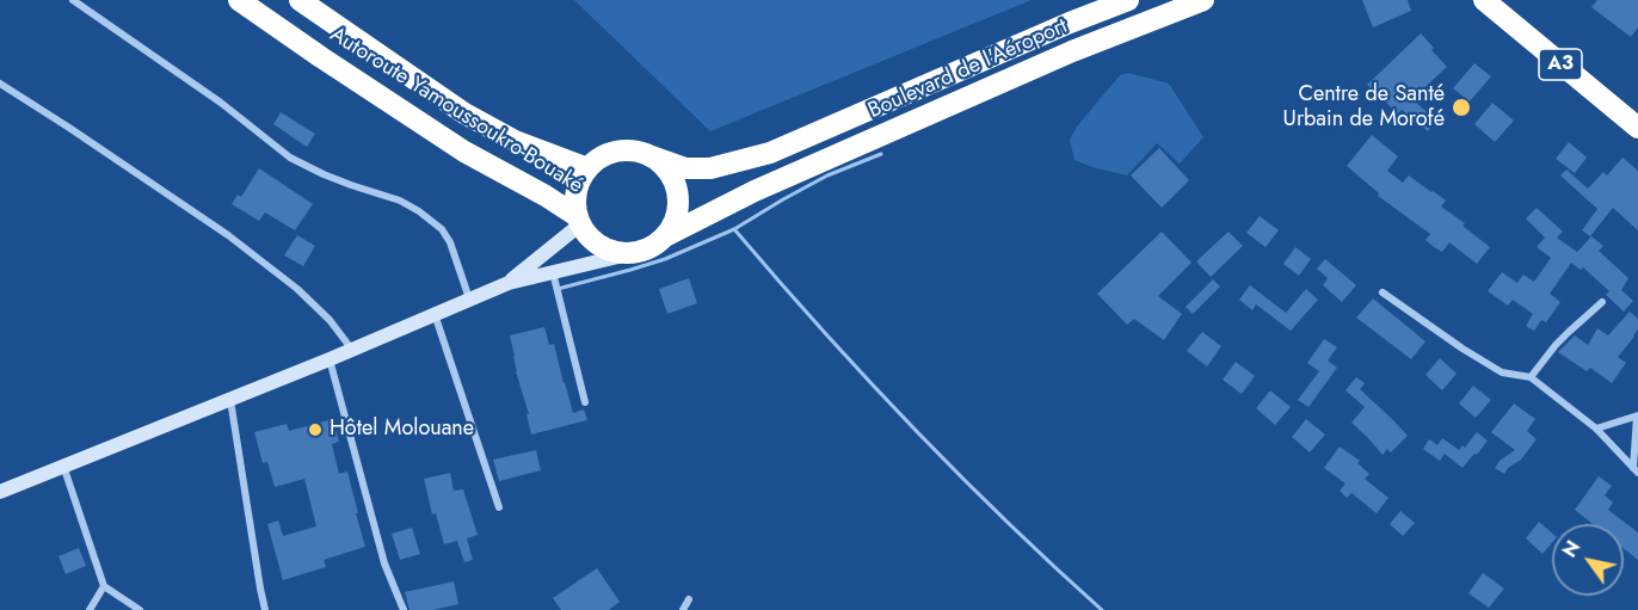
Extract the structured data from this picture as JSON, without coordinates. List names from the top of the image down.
{
  "streets": {
    "highway": ["A3", "Boulevard de l'Aéroport", "Autoroute Yamoussoukro-Bouaké"]
  },
  "crossings": [
    ["Boulevard de l'Aéroport", "Autoroute Yamoussoukro-Bouaké"]
  ],
  "places": ["Centre de Santé Urbain de Morofé", "Hôtel Molouane"],
  "north": "top left"
}
